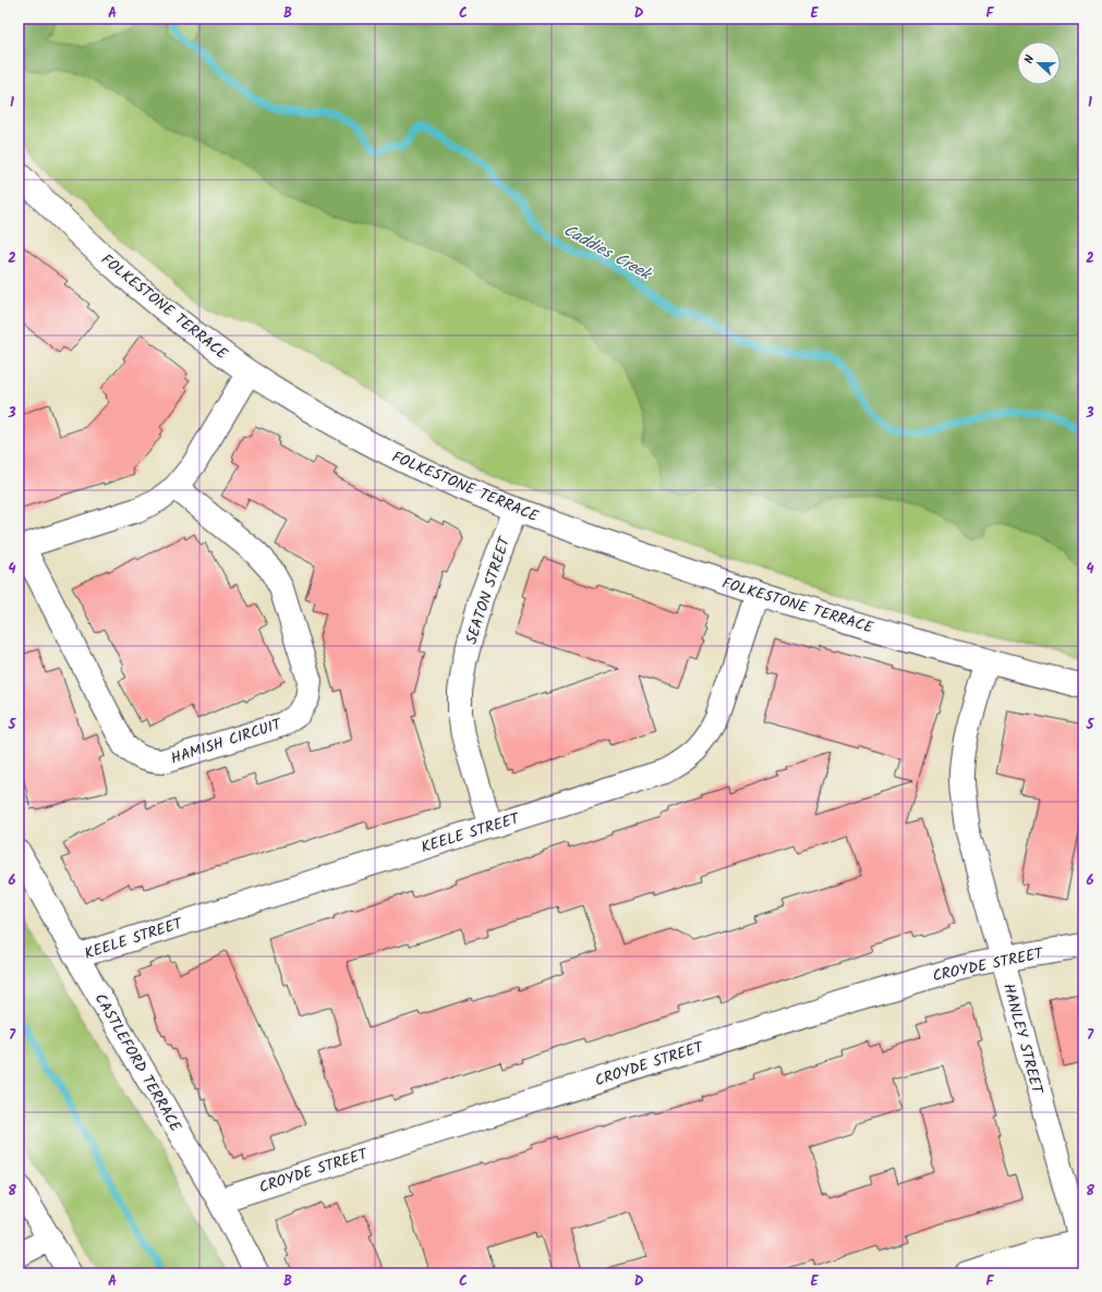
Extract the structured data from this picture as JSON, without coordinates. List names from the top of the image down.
{
  "streets": {
    "street": [
      "FOLKESTONE TERRACE",
      "SEATON STREET",
      "HAMISH CIRCUIT",
      "KEELE STREET",
      "CROYDE STREET",
      "HANLEY STREET",
      "CASTLEFORD TERRACE"
    ]
  },
  "crossings": [
    ["FOLKESTONE TERRACE", "SEATON STREET"],
    ["FOLKESTONE TERRACE", "KEELE STREET"],
    ["FOLKESTONE TERRACE", "HANLEY STREET"],
    ["SEATON STREET", "KEELE STREET"],
    ["KEELE STREET", "CASTLEFORD TERRACE"],
    ["CROYDE STREET", "HANLEY STREET"],
    ["CROYDE STREET", "CASTLEFORD TERRACE"]
  ],
  "water": ["Caddies Creek"],
  "north": "left",
  "grid": {
    "columns": [
      "A",
      "B",
      "C",
      "D",
      "E",
      "F"
    ],
    "rows": [
      "1",
      "2",
      "3",
      "4",
      "5",
      "6",
      "7",
      "8"
    ]
  }
}
